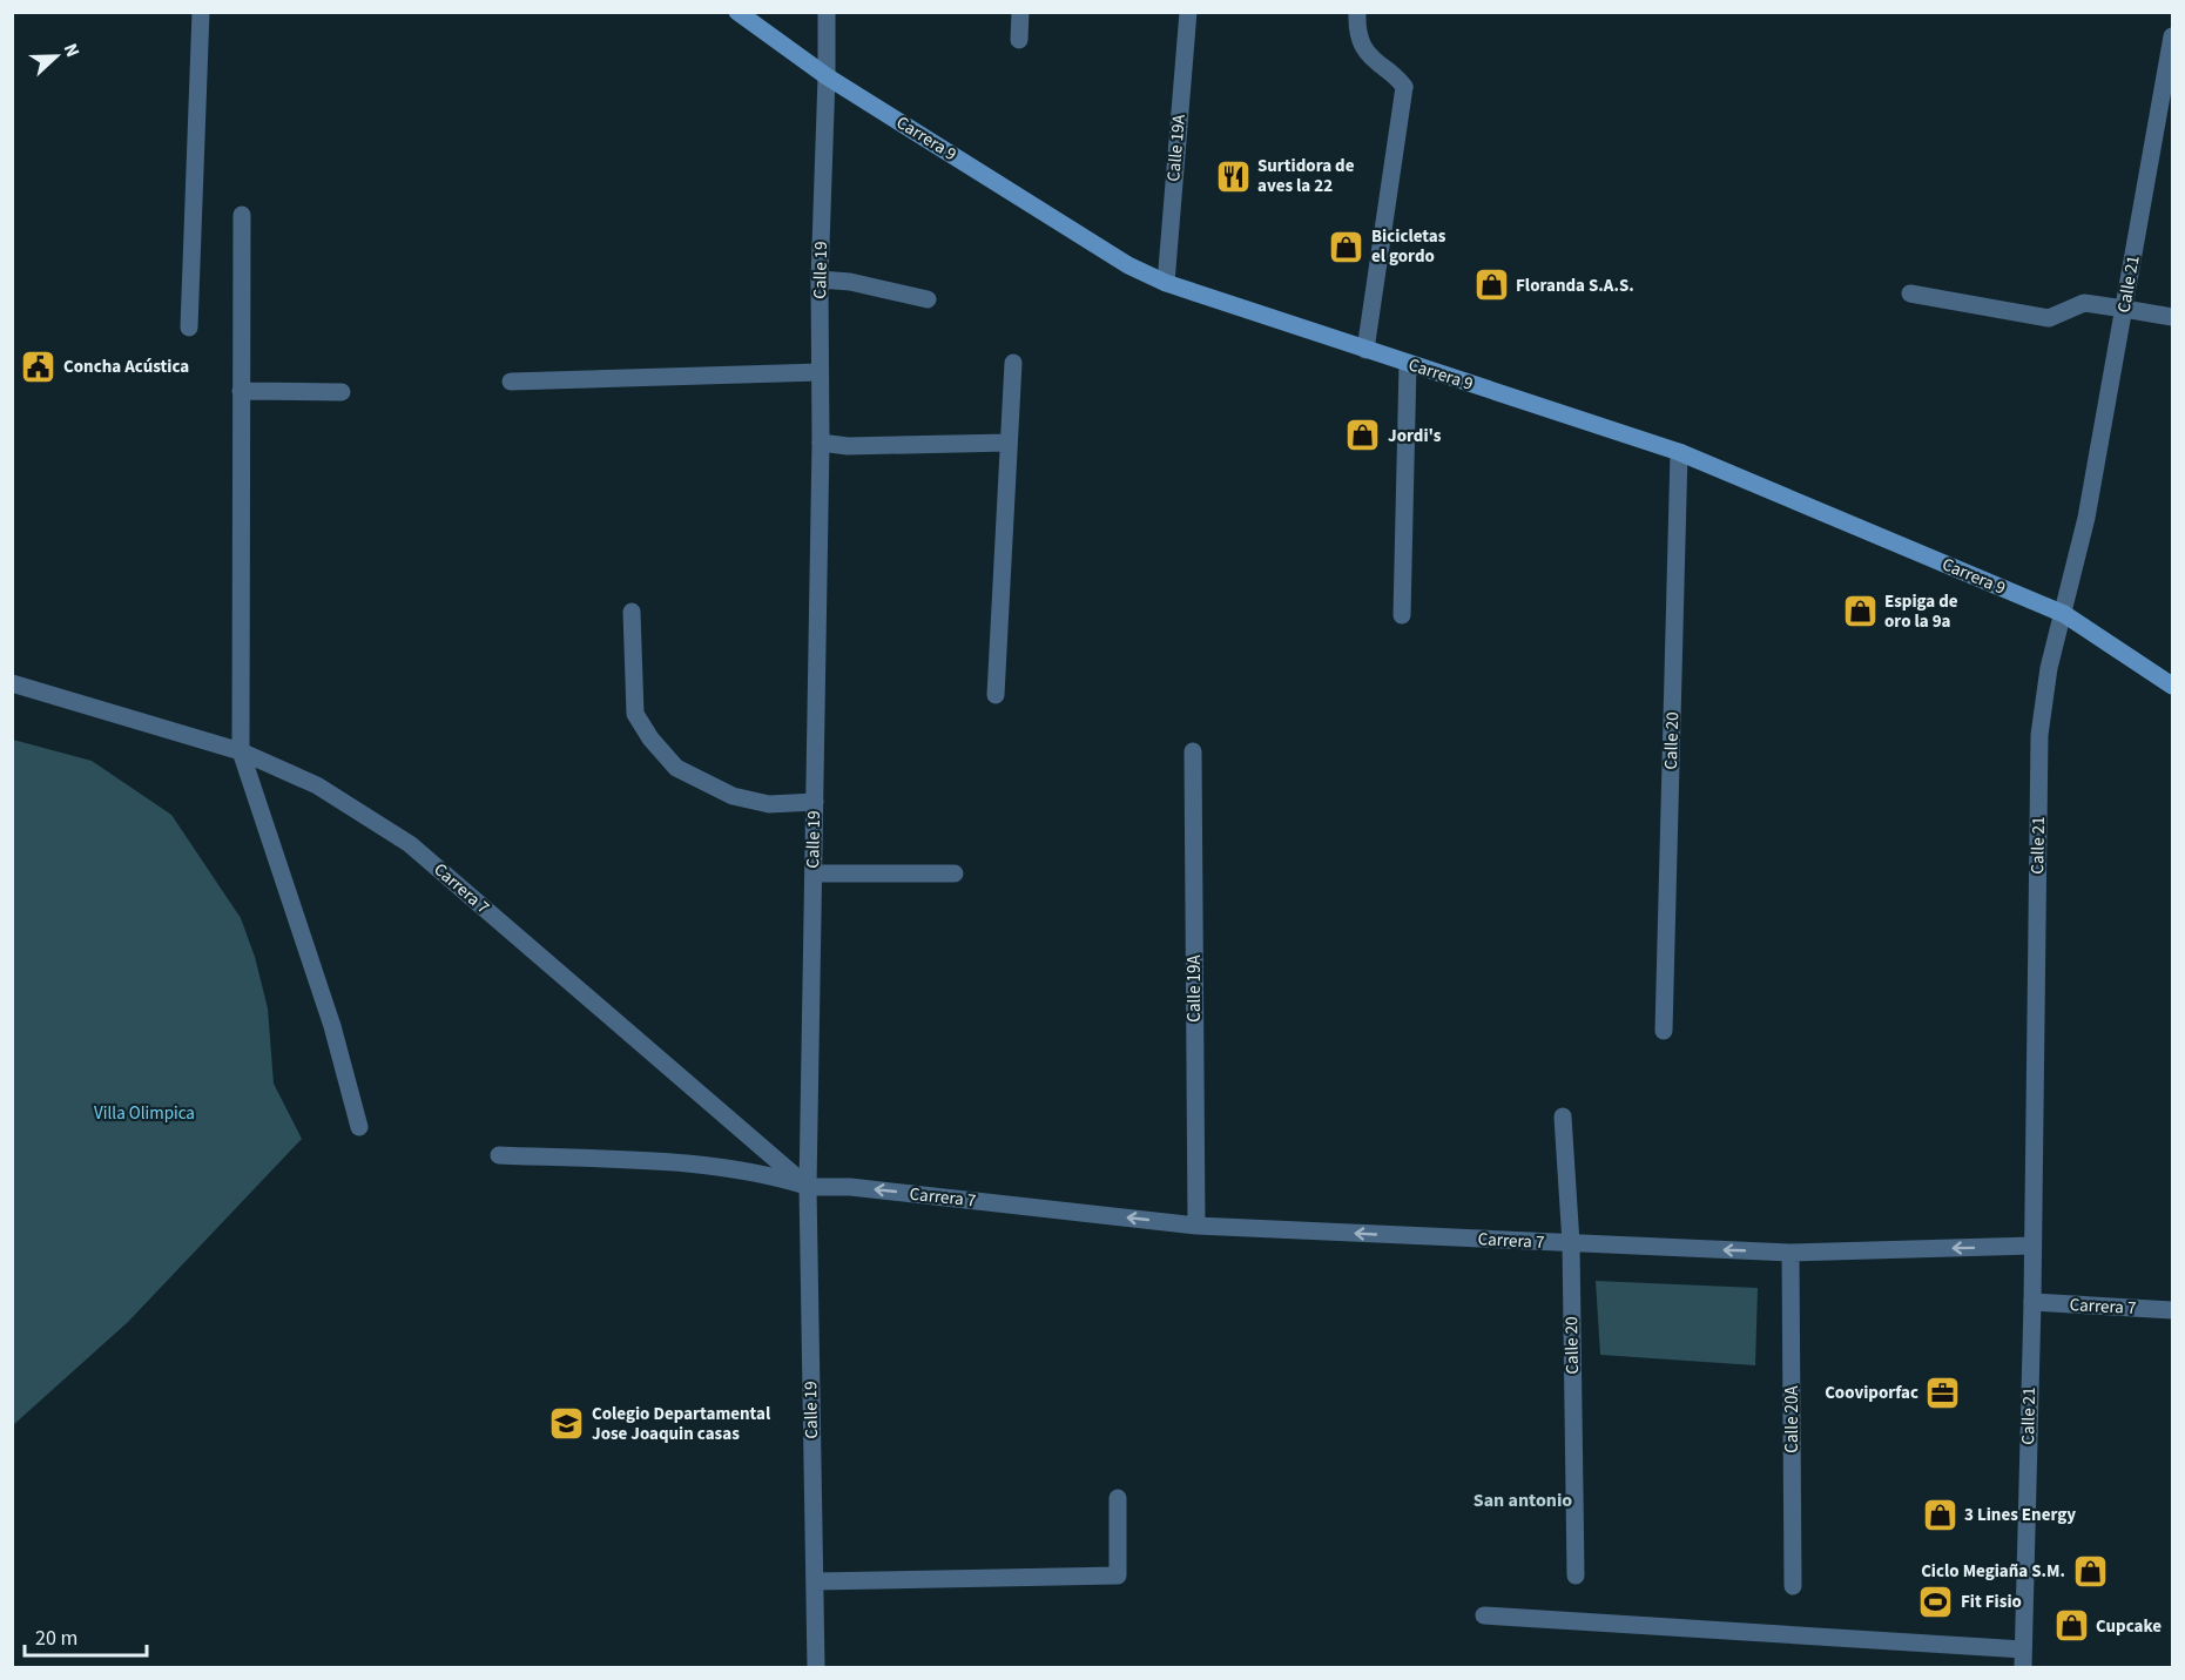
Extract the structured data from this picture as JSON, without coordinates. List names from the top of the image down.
{
  "streets": {
    "main road": ["Carrera 9"],
    "street": [
      "Calle 19A",
      "Calle 19",
      "Calle 21",
      "Calle 20",
      "Carrera 7",
      "Calle 20A"
    ]
  },
  "crossings": [
    ["Carrera 9", "Calle 19A"],
    ["Carrera 9", "Calle 19"],
    ["Carrera 9", "Calle 21"],
    ["Carrera 9", "Calle 20"],
    ["Calle 19A", "Carrera 7"],
    ["Calle 19", "Carrera 7"],
    ["Calle 21", "Carrera 7"],
    ["Calle 20", "Carrera 7"],
    ["Carrera 7", "Calle 20A"]
  ],
  "one_way": ["Carrera 7"],
  "districts": ["San antonio"],
  "parks": ["Villa Olimpica"],
  "places": {
    "restaurant": ["Surtidora de aves la 22"],
    "shop": [
      "Bicicletas el gordo",
      "Floranda S.A.S.",
      "Jordi's",
      "Espiga de oro la 9a",
      "3 Lines Energy",
      "Ciclo Megiaña S.M.",
      "Cupcake"
    ],
    "public building": ["Concha Acústica"],
    "office": ["Cooviporfac"],
    "school or university": ["Colegio Departamental Jose Joaquin casas"],
    "sports": ["Fit Fisio"]
  },
  "scale_bar": "20 m",
  "north": "right"
}
